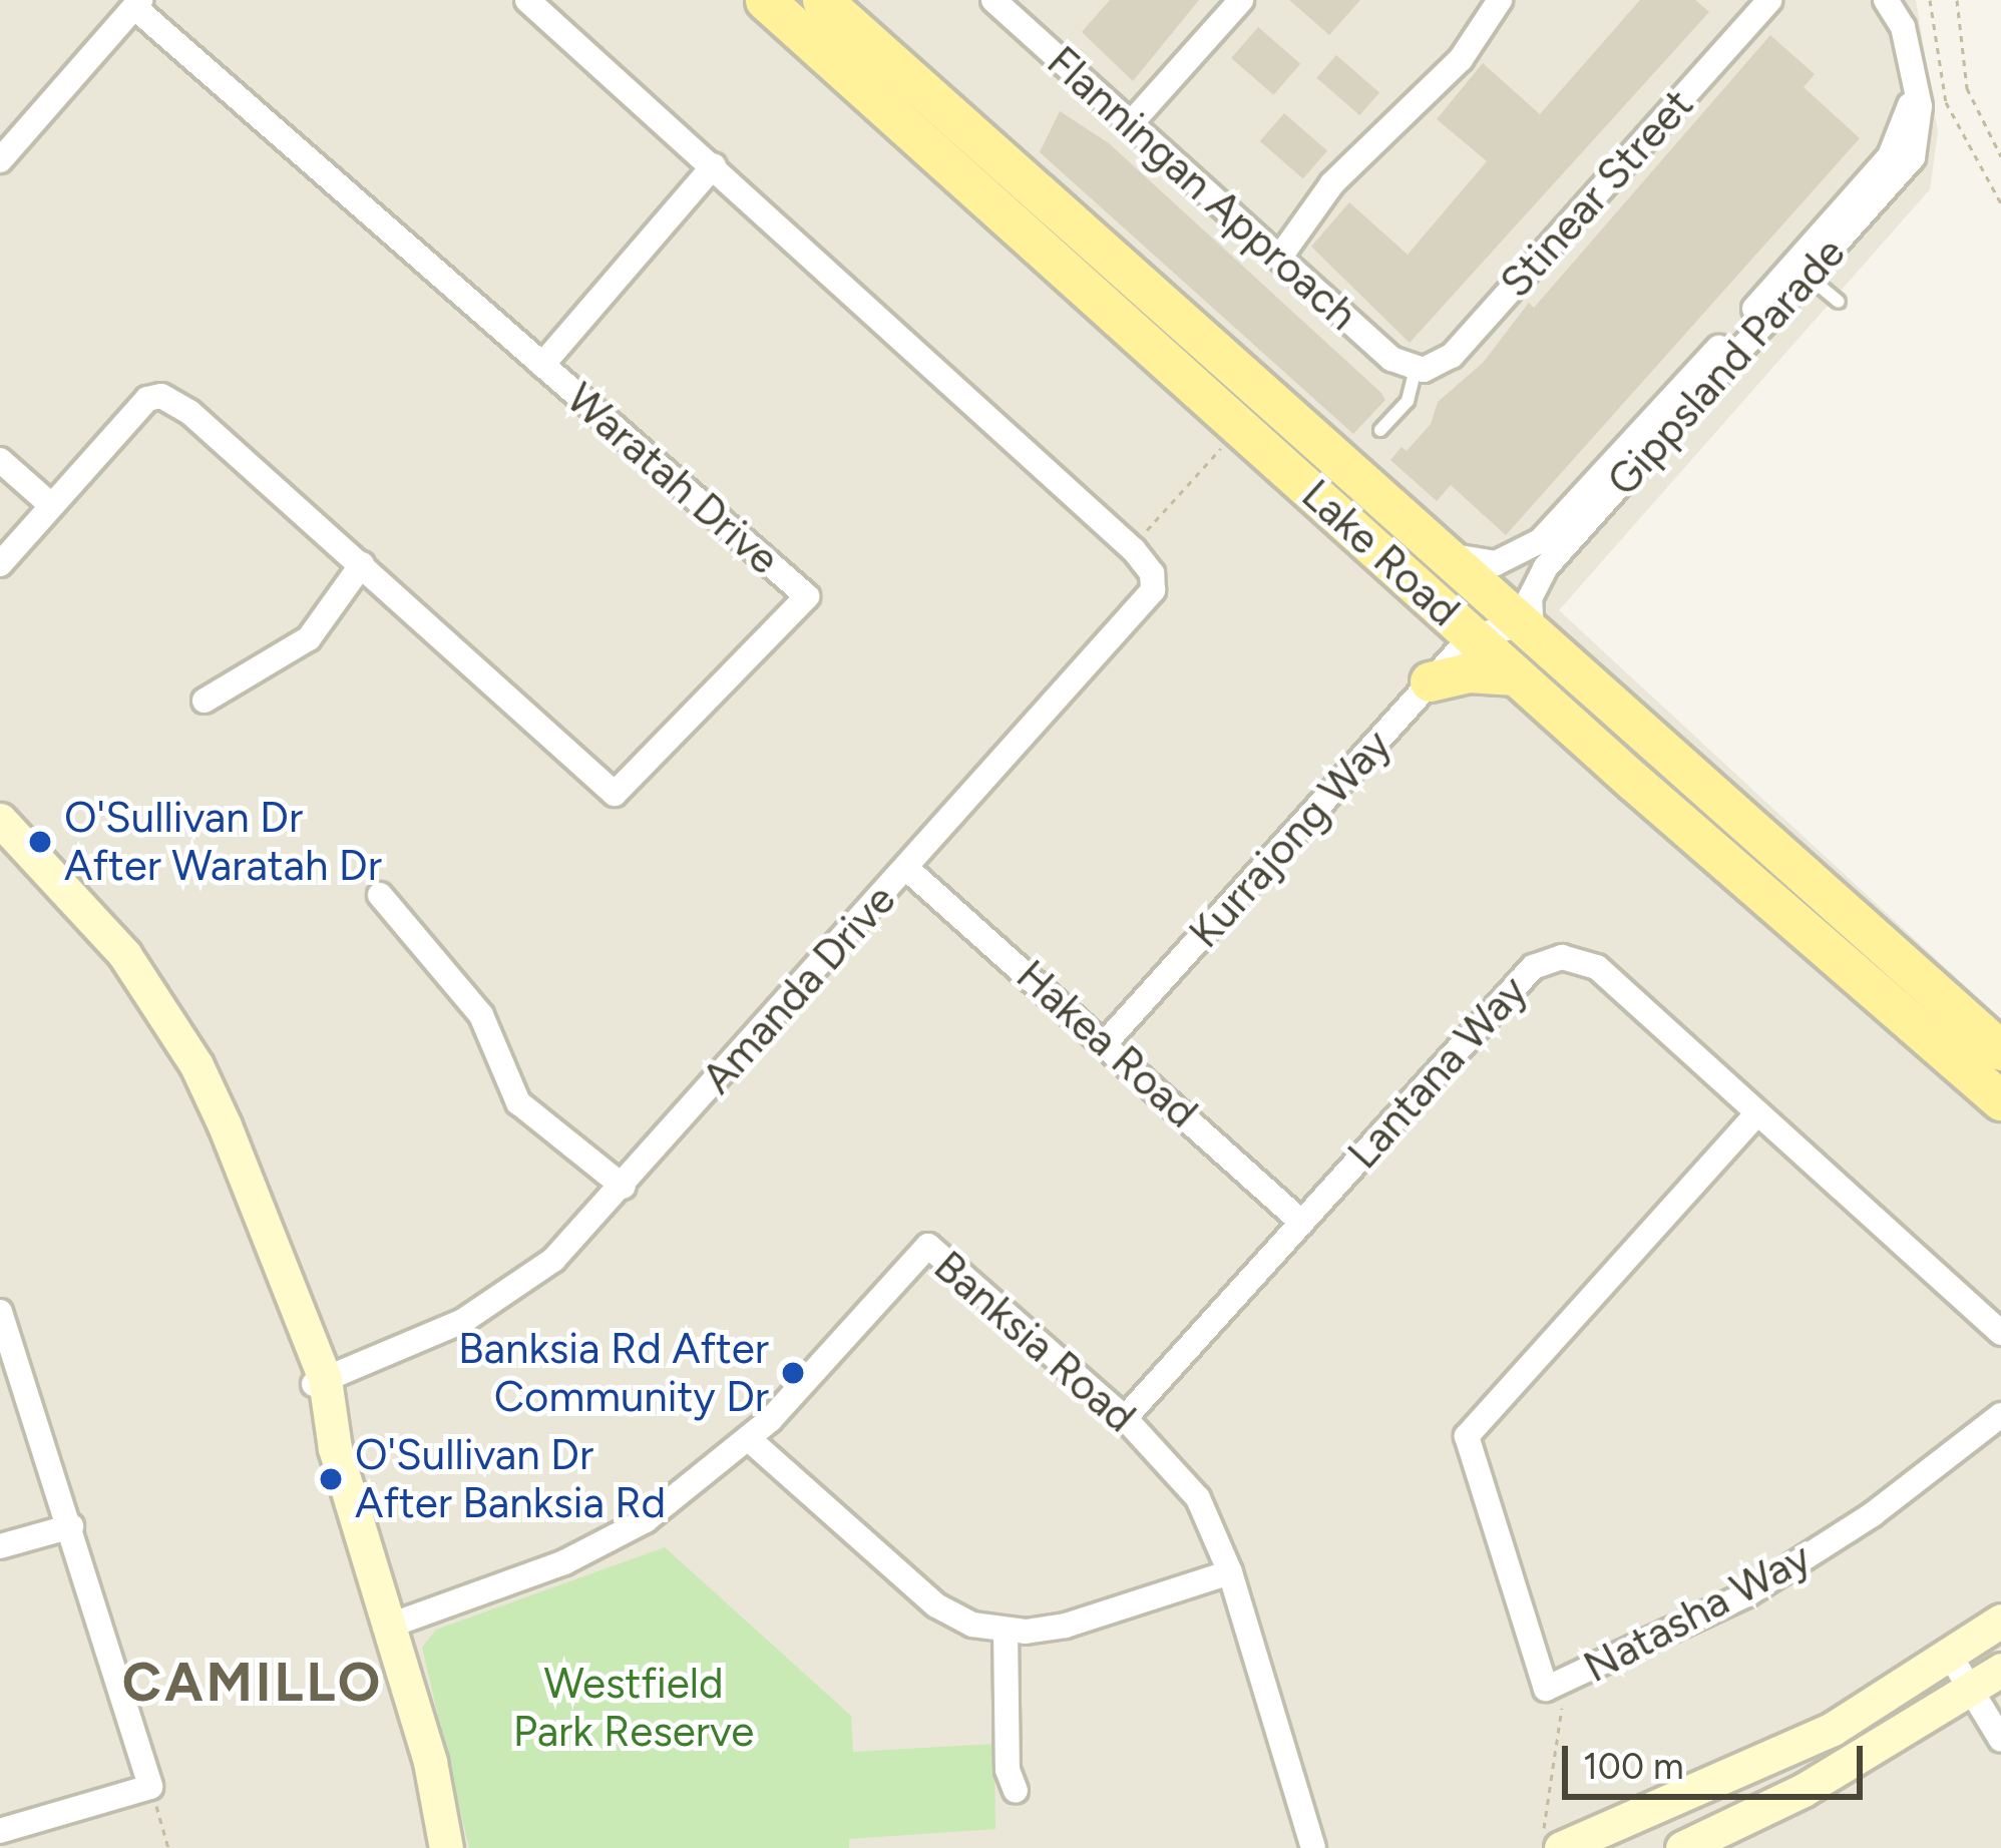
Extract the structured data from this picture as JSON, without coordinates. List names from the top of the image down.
{
  "streets": {
    "main road": ["Lake Road"],
    "street": [
      "Flanningan Approach",
      "Stinear Street",
      "Gippsland Parade",
      "Waratah Drive",
      "Kurrajong Way",
      "Amanda Drive",
      "Hakea Road",
      "Lantana Way",
      "Banksia Road",
      "Natasha Way"
    ]
  },
  "crossings": [
    ["Flanningan Approach", "Stinear Street"],
    ["Gippsland Parade", "Lake Road"],
    ["Lake Road", "Kurrajong Way"],
    ["Kurrajong Way", "Hakea Road"],
    ["Amanda Drive", "Hakea Road"],
    ["Hakea Road", "Lantana Way"],
    ["Lantana Way", "Banksia Road"],
    ["Lantana Way", "Natasha Way"]
  ],
  "districts": ["CAMILLO"],
  "parks": ["Westfield Park Reserve"],
  "places": ["O'Sullivan Dr After Waratah Dr", "Banksia Rd After Community Dr", "O'Sullivan Dr After Banksia Rd"],
  "scale_bar": "100 m"
}
